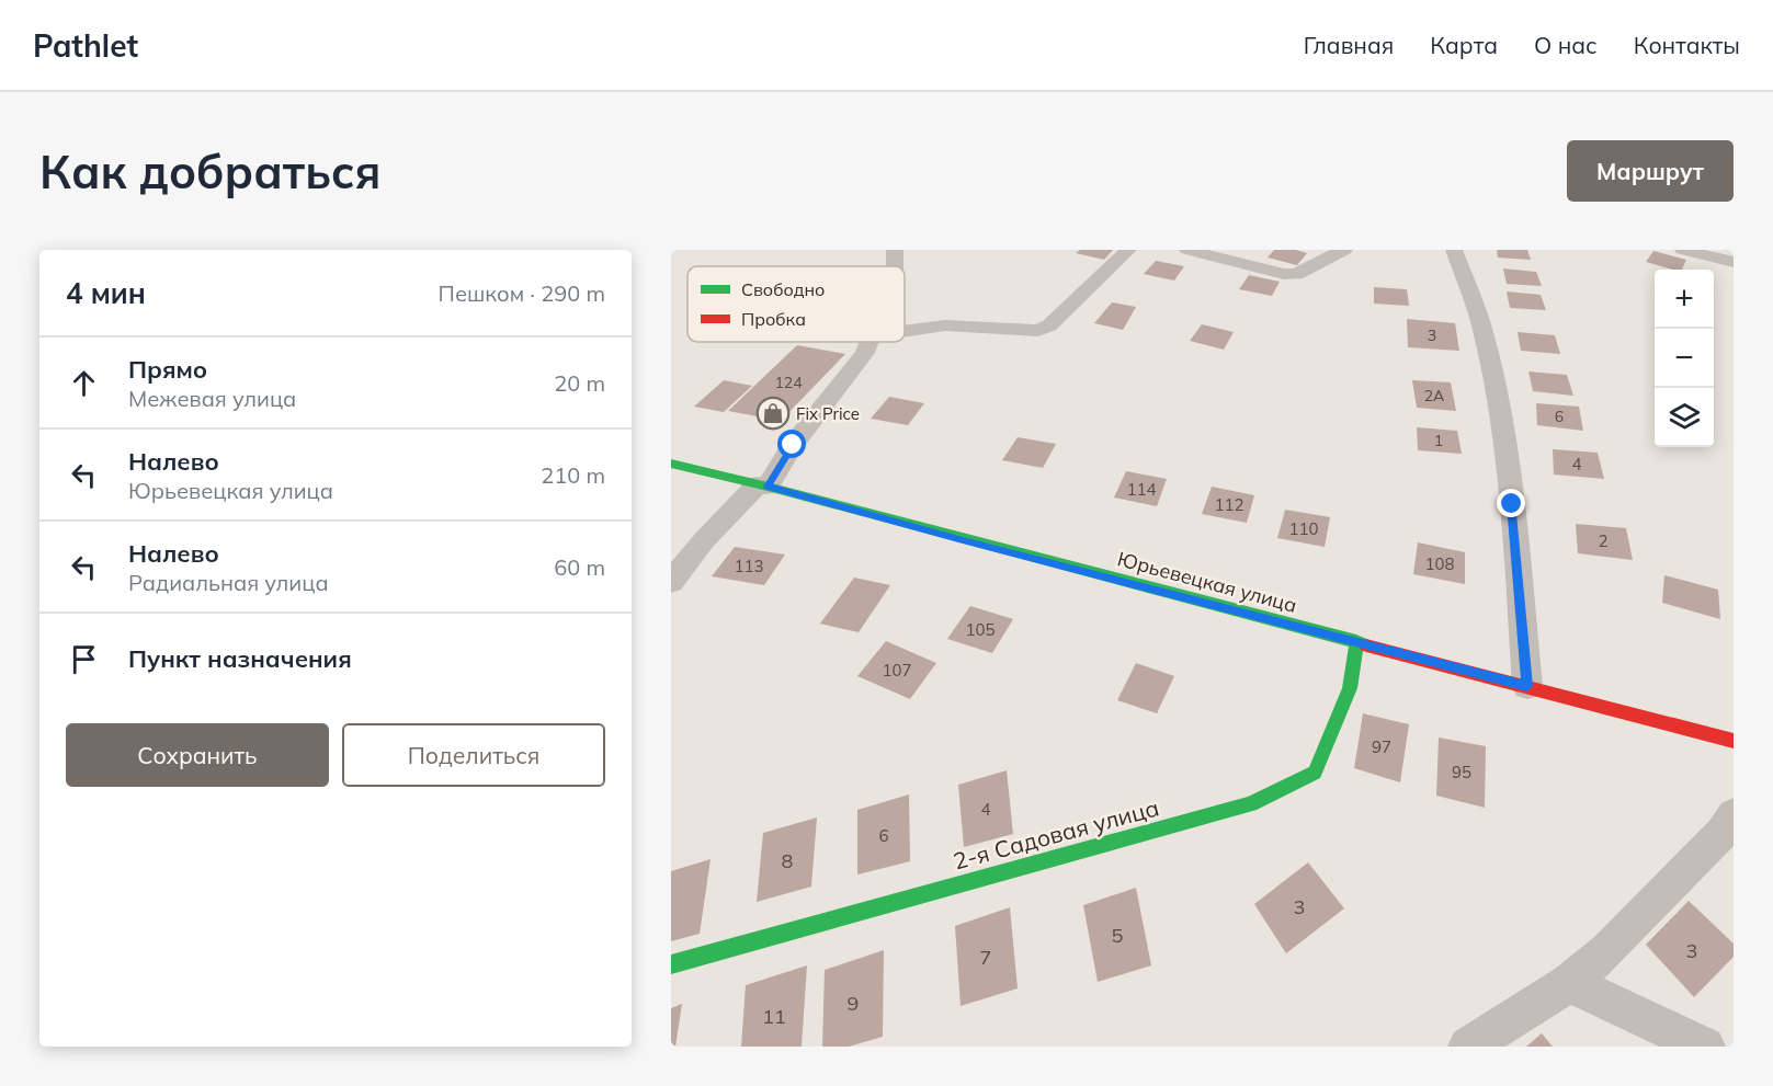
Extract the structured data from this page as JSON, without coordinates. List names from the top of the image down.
{
  "streets": {
    "main road": ["Юрьевецкая улица", "2-я Садовая улица"]
  },
  "crossings": [
    ["Юрьевецкая улица", "2-я Садовая улица"]
  ],
  "places": {
    "shop": ["Fix Price"]
  },
  "house_numbers": [
    "3",
    "124",
    "2А",
    "6",
    "1",
    "4",
    "114",
    "112",
    "110",
    "2",
    "108",
    "113",
    "105",
    "107",
    "97",
    "95",
    "4",
    "6",
    "8",
    "3",
    "5",
    "3",
    "7",
    "9",
    "11"
  ],
  "legend": ["Свободно", "Пробка"],
  "page": {
    "header": "Pathlet",
    "nav": [
      "Главная",
      "Карта",
      "О нас",
      "Контакты"
    ],
    "buttons": [
      "Маршрут",
      ["Сохранить", "Поделиться"]
    ],
    "title": "Как добраться",
    "heading": ["4 мин", "Пешком · 290 m"],
    "map_buttons": ["+", "−"],
    "list": [
      ["Прямо", "Межевая улица", "20 m"],
      ["Налево", "Юрьевецкая улица", "210 m"],
      ["Налево", "Радиальная улица", "60 m"],
      "Пункт назначения"
    ]
  }
}
